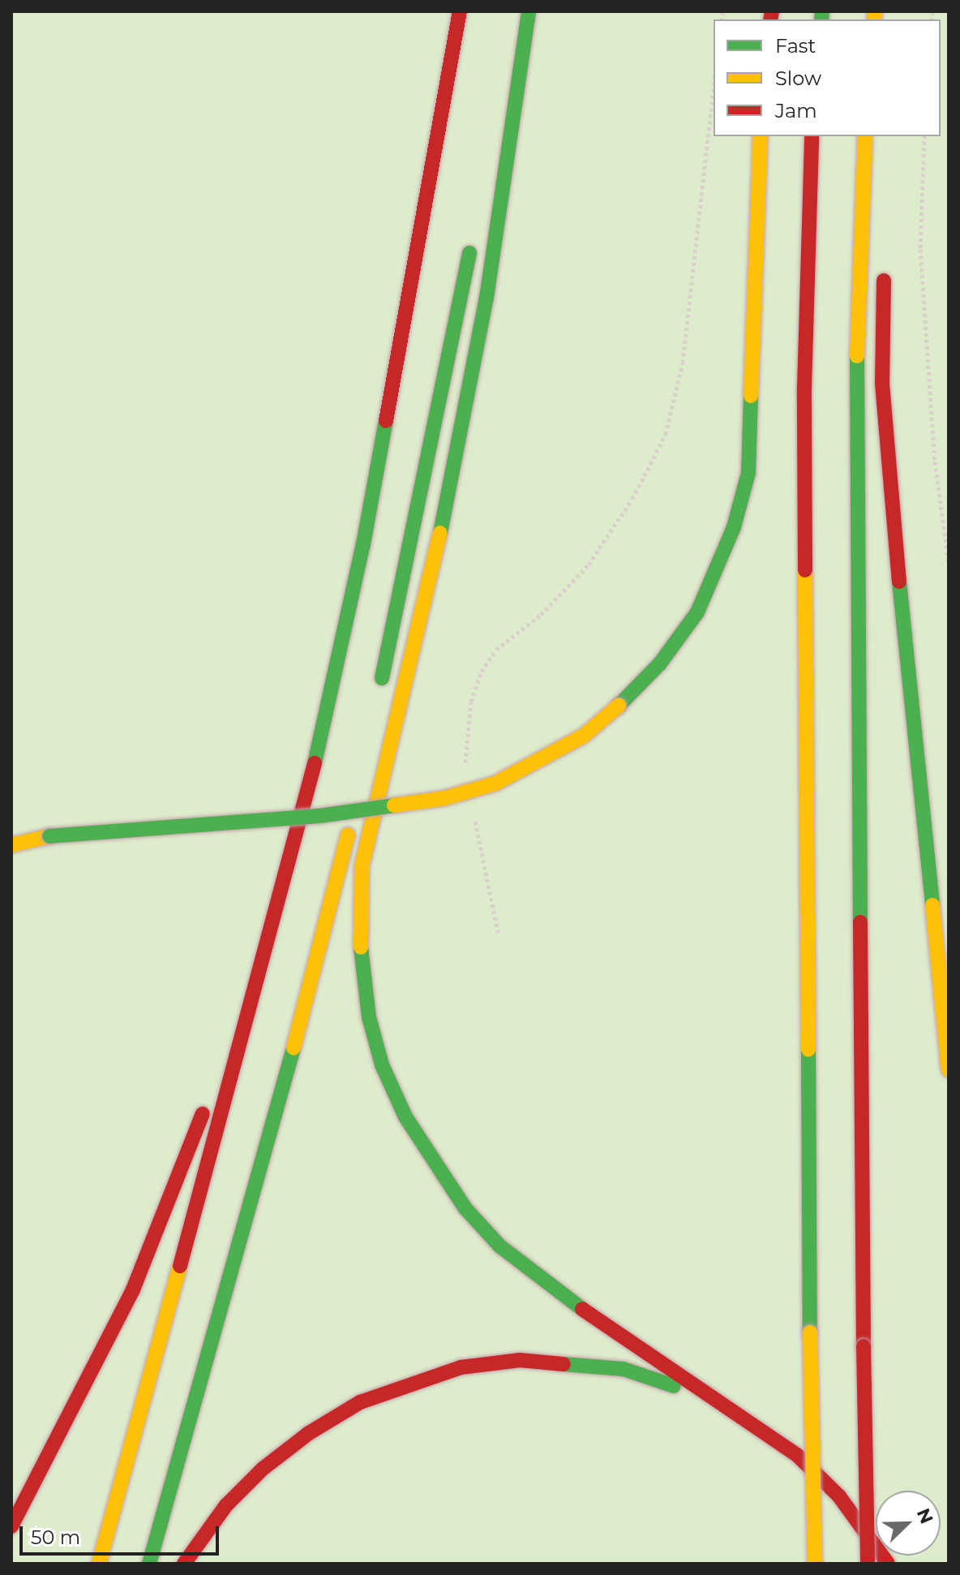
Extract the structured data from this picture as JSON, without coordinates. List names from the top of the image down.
{
  "legend": ["Fast", "Slow", "Jam"],
  "scale_bar": "50 m",
  "north": "top right"
}
